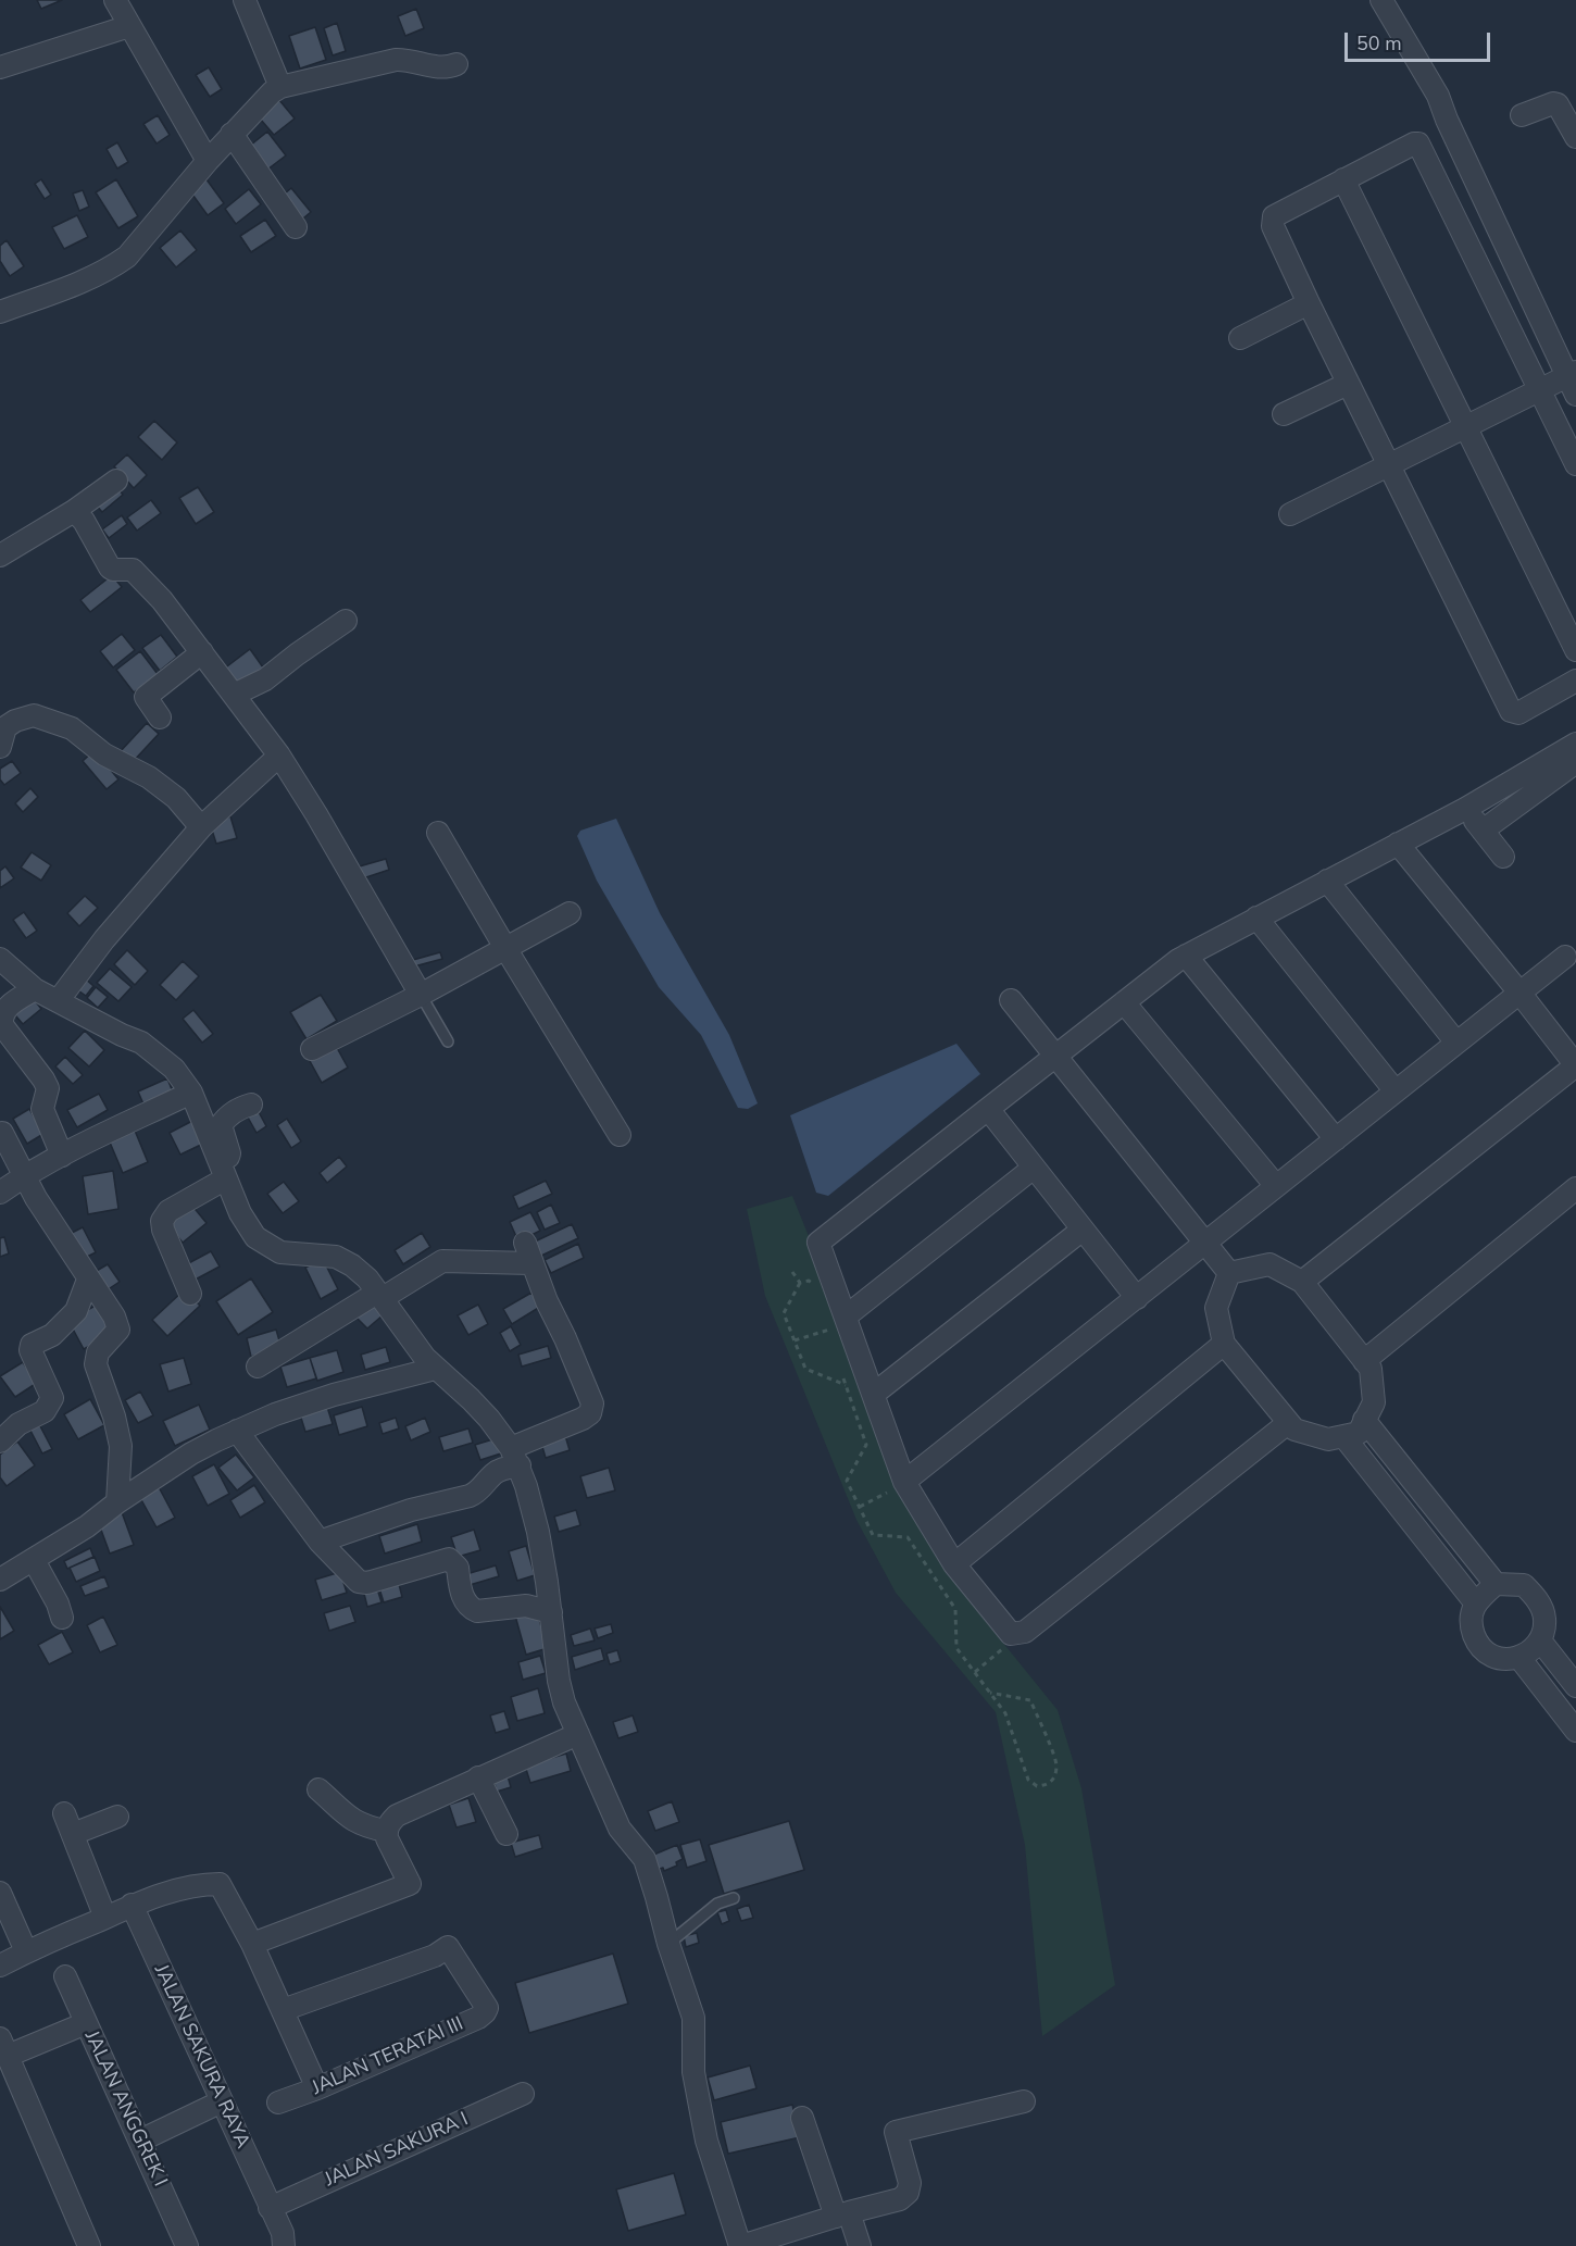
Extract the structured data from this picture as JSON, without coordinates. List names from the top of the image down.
{
  "streets": {
    "street": [
      "JALAN SAKURA RAYA",
      "JALAN TERATAI III",
      "JALAN ANGGREK I",
      "JALAN SAKURA I"
    ]
  },
  "crossings": [
    ["JALAN SAKURA RAYA", "JALAN SAKURA I"]
  ],
  "scale_bar": "50 m"
}
